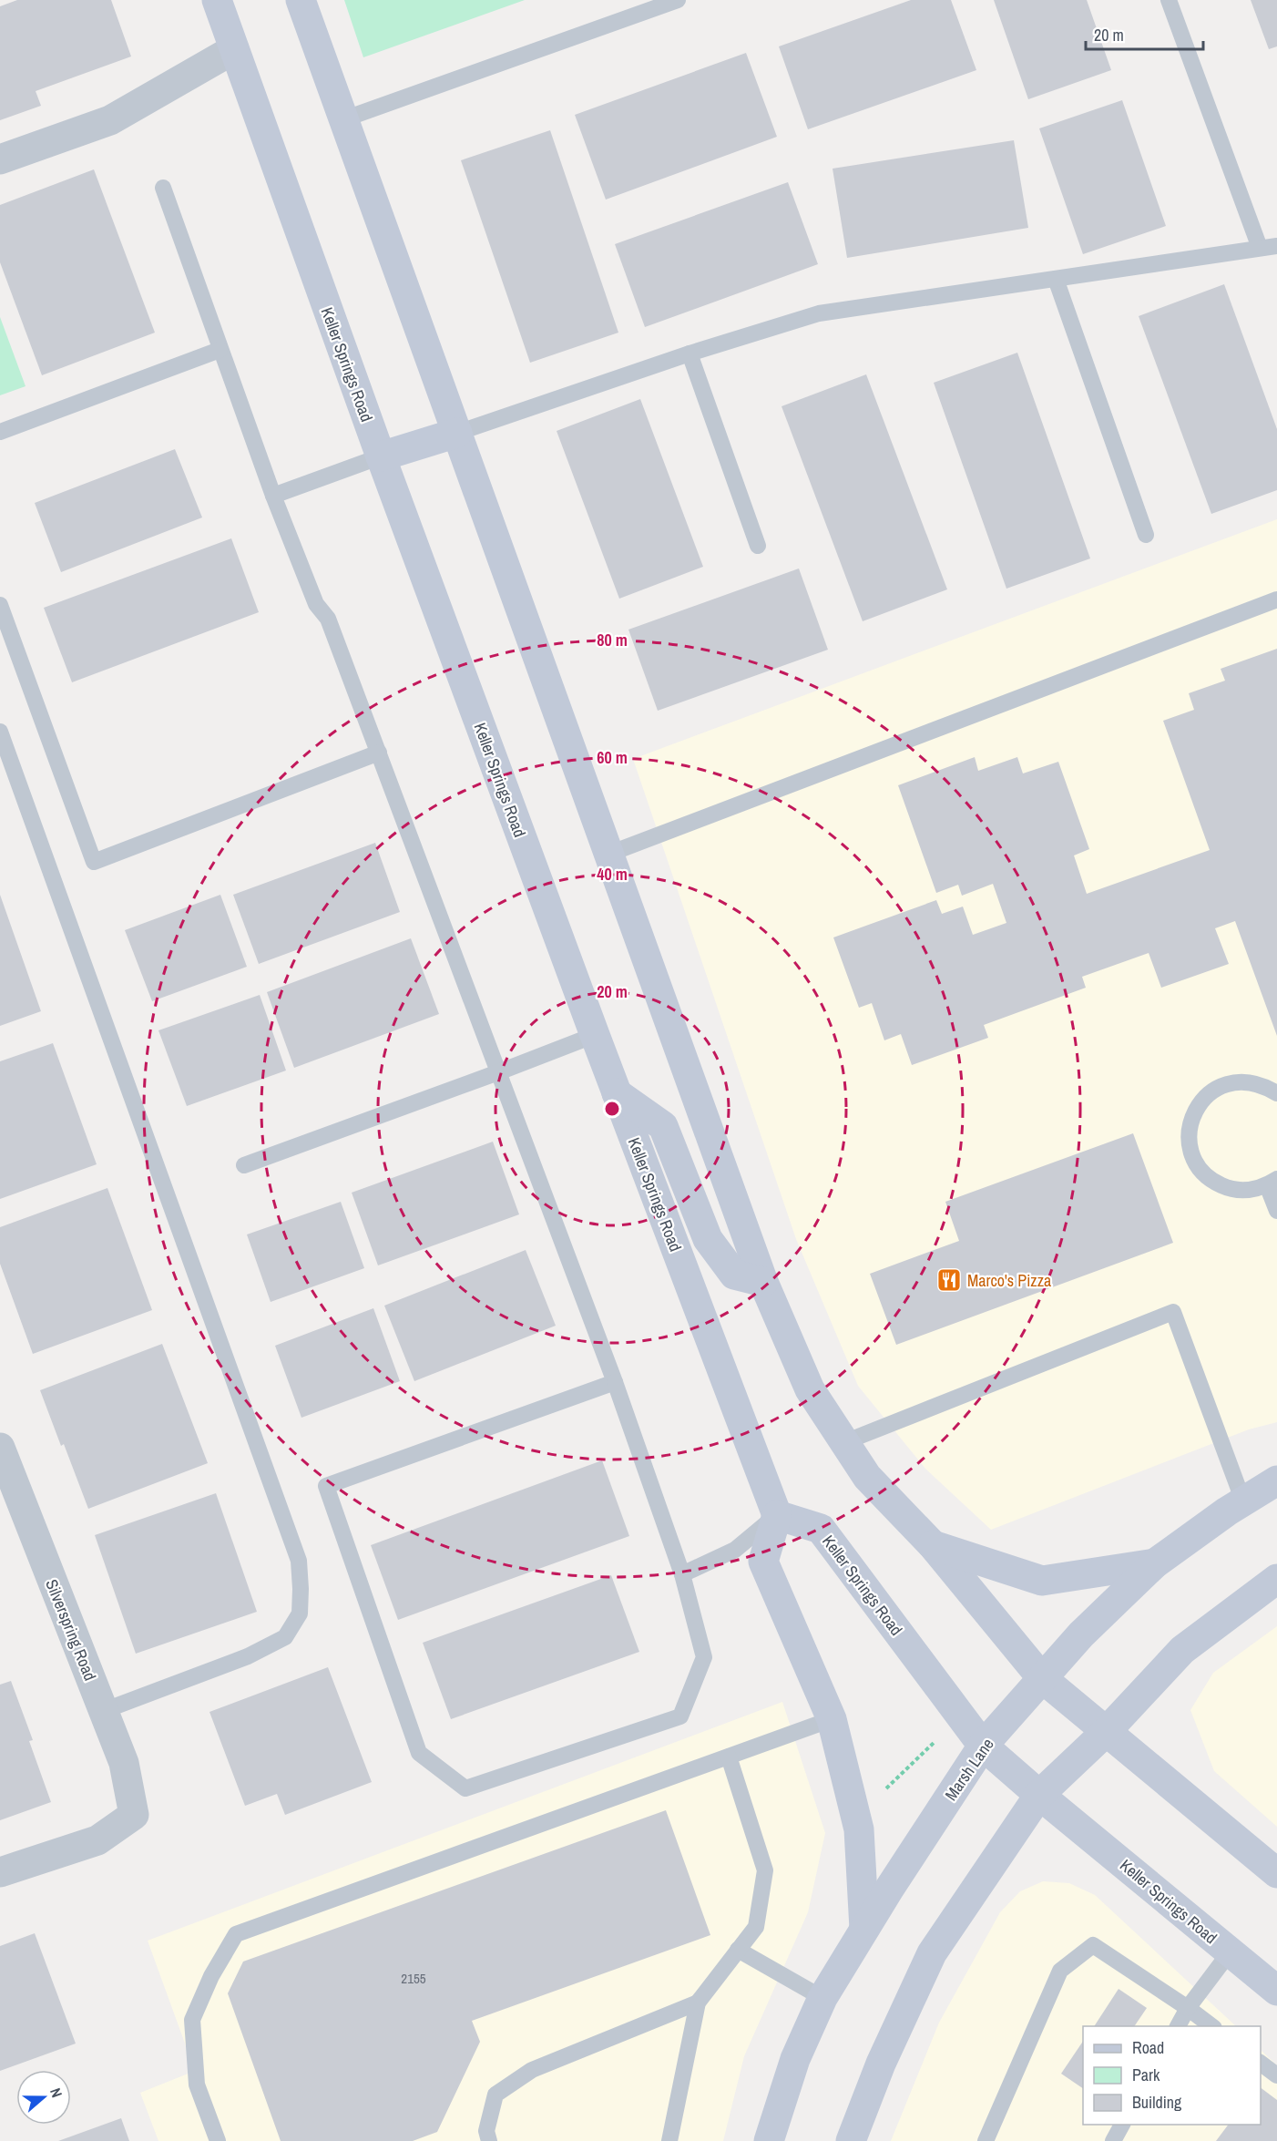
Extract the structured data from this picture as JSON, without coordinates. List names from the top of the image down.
{
  "streets": {
    "main road": ["Keller Springs Road", "Marsh Lane"],
    "street": ["Silverspring Road"]
  },
  "crossings": [
    ["Keller Springs Road", "Marsh Lane"]
  ],
  "places": {
    "restaurant": ["Marco's Pizza"]
  },
  "house_numbers": ["2155"],
  "legend": ["Road", "Park", "Building"],
  "scale_bar": "20 m",
  "north": "right",
  "rings": [
    "80 m",
    "60 m",
    "40 m",
    "20 m"
  ]
}
